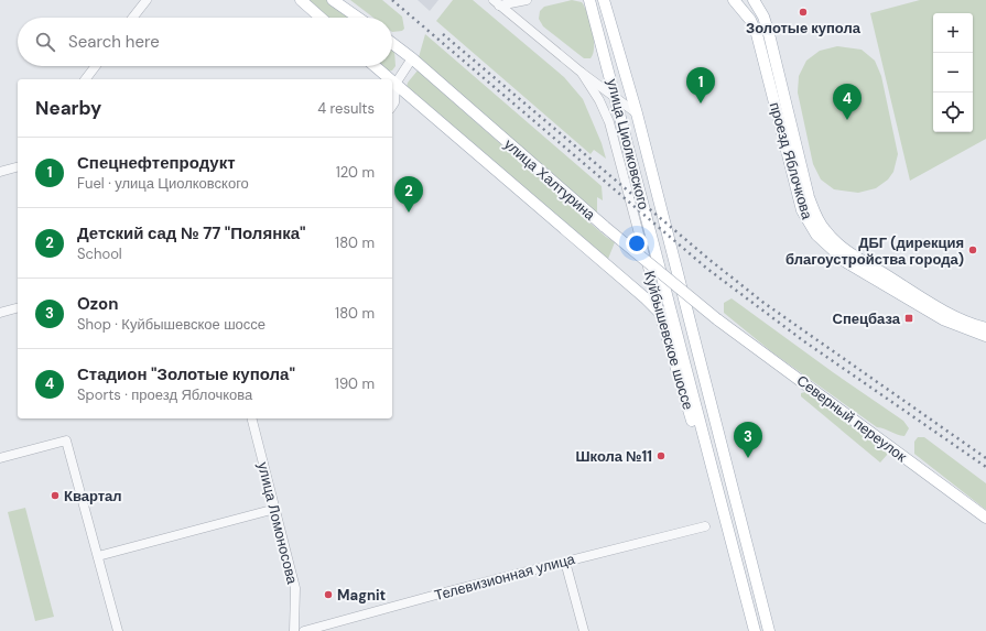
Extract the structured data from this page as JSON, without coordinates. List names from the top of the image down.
{
  "streets": {
    "main road": [
      "улица Циолковского",
      "проезд Яблочкова",
      "улица Халтурина",
      "Куйбышевское шоссе",
      "Северный переулок"
    ],
    "street": ["улица Ломоносова", "Телевизионная улица"]
  },
  "crossings": [
    ["улица Циолковского", "Куйбышевское шоссе"],
    ["улица Халтурина", "Куйбышевское шоссе"],
    ["улица Халтурина", "Северный переулок"]
  ],
  "places": {
    "other": [
      "Золотые купола",
      "ДБГ (дирекция благоустройства города)",
      "Школа №11",
      "Квартал",
      "Magnit"
    ],
    "transit": ["Спецбаза"]
  },
  "page": {
    "map_buttons": ["+", "−"],
    "search": "Search here",
    "pins": [
      "1",
      "4",
      "2",
      "3"
    ],
    "heading": ["Nearby", "4 results"],
    "list": [
      {
        "mark": "1",
        "name": "Спецнефтепродукт",
        "note": "Fuel · улица Циолковского",
        "value": "120 m"
      },
      {
        "mark": "2",
        "name": "Детский сад № 77 \"Полянка\"",
        "note": "School",
        "value": "180 m"
      },
      {
        "mark": "3",
        "name": "Ozon",
        "note": "Shop · Куйбышевское шоссе",
        "value": "180 m"
      },
      {
        "mark": "4",
        "name": "Стадион \"Золотые купола\"",
        "note": "Sports · проезд Яблочкова",
        "value": "190 m"
      }
    ]
  }
}
